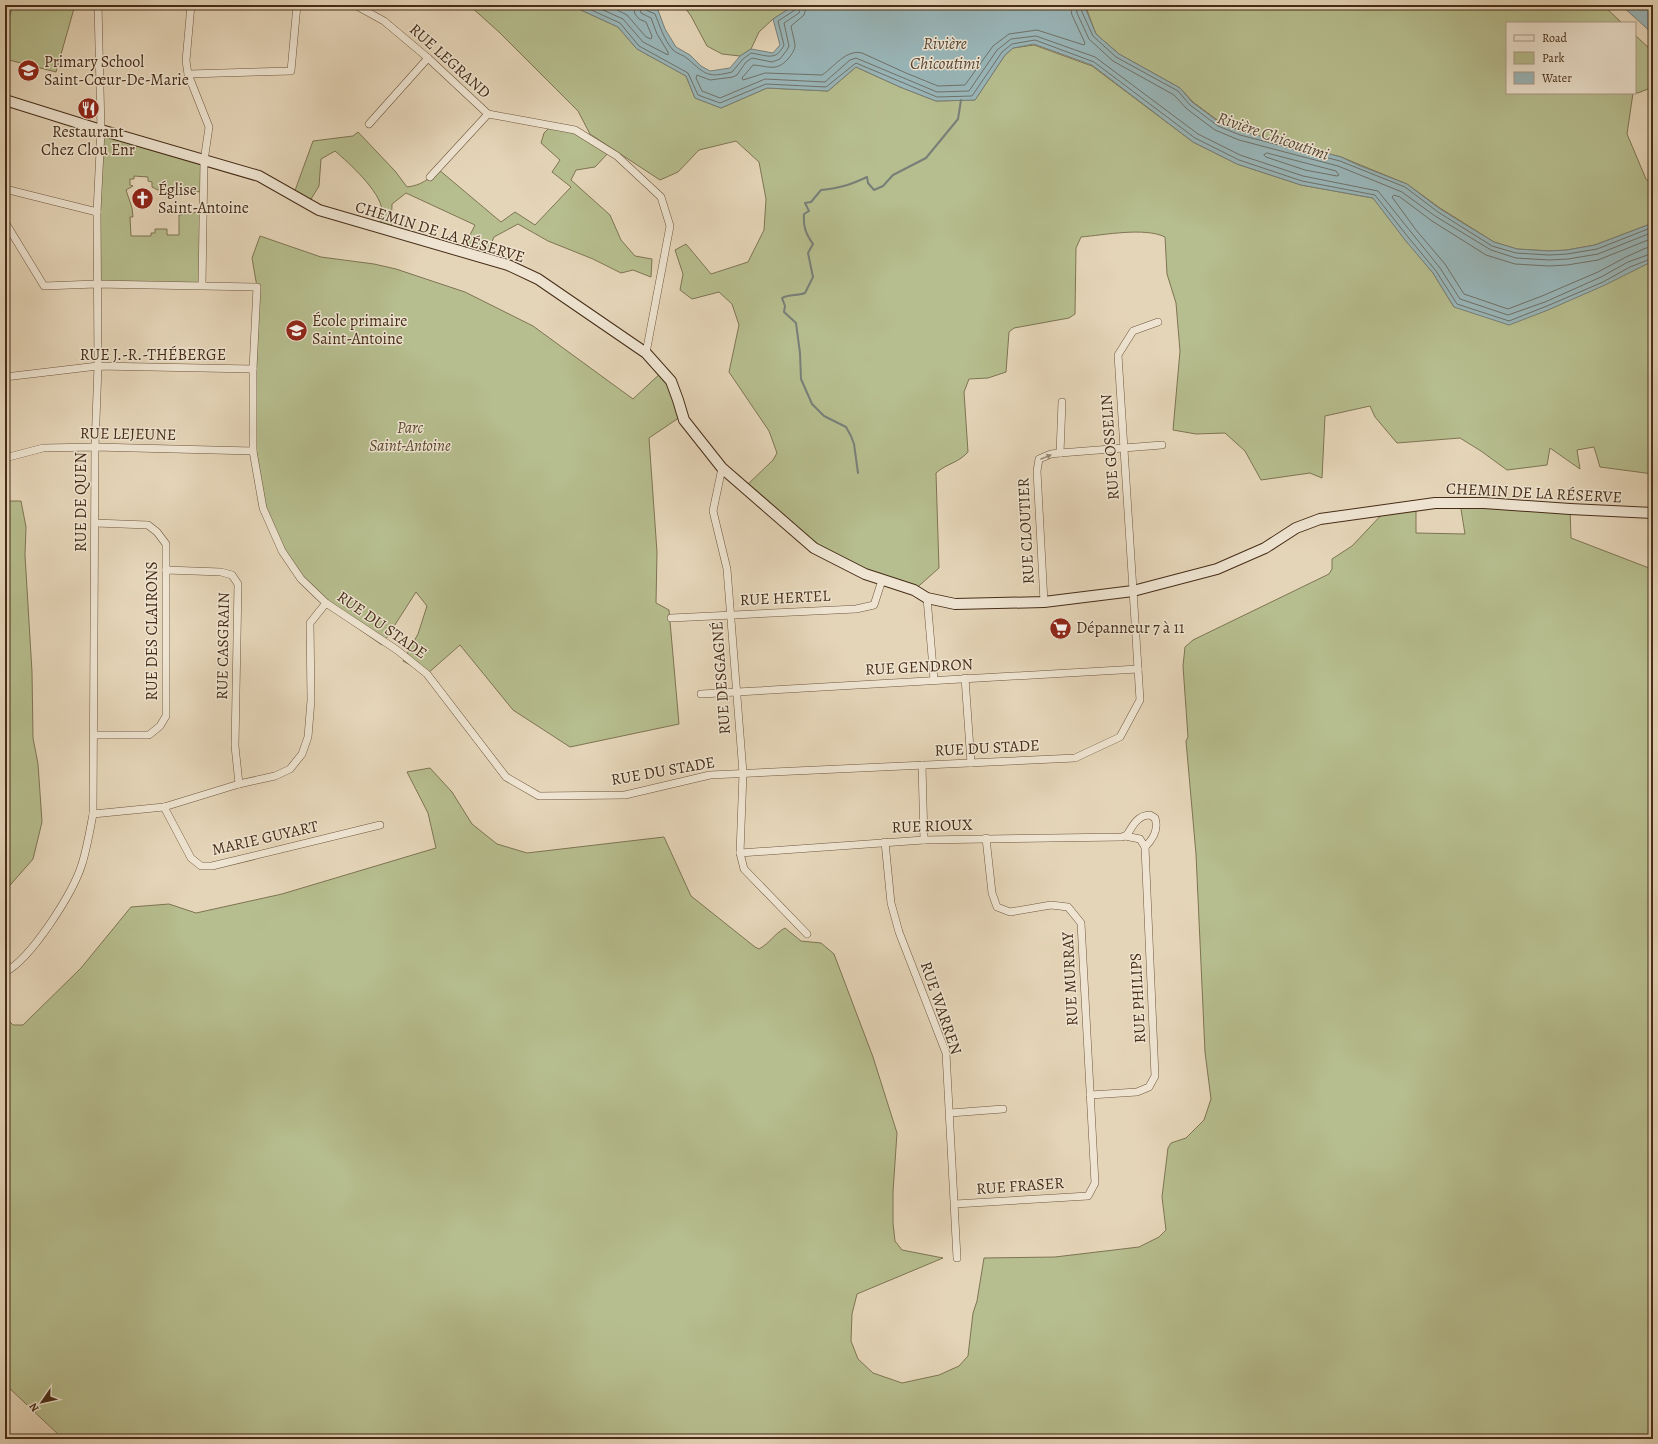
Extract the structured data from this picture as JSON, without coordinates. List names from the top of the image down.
{
  "streets": {
    "street": [
      "RUE LEGRAND",
      "CHEMIN DE LA RÉSERVE",
      "RUE J.-R.-THÉBERGE",
      "RUE LEJEUNE",
      "RUE GOSSELIN",
      "RUE DE QUEN",
      "RUE CLOUTIER",
      "RUE HERTEL",
      "RUE DU STADE",
      "RUE DES CLAIRONS",
      "RUE CASGRAIN",
      "RUE GENDRON",
      "RUE DESGAGNÉ",
      "RUE RIOUX",
      "MARIE GUYART",
      "RUE MURRAY",
      "RUE PHILIPS",
      "RUE WARREN",
      "RUE FRASER"
    ]
  },
  "crossings": [
    ["RUE LEGRAND", "CHEMIN DE LA RÉSERVE"],
    ["CHEMIN DE LA RÉSERVE", "RUE GOSSELIN"],
    ["CHEMIN DE LA RÉSERVE", "RUE DE QUEN"],
    ["CHEMIN DE LA RÉSERVE", "RUE CLOUTIER"],
    ["CHEMIN DE LA RÉSERVE", "RUE HERTEL"],
    ["CHEMIN DE LA RÉSERVE", "RUE DU STADE"],
    ["CHEMIN DE LA RÉSERVE", "RUE DESGAGNÉ"],
    ["RUE J.-R.-THÉBERGE", "RUE DE QUEN"],
    ["RUE J.-R.-THÉBERGE", "RUE DU STADE"],
    ["RUE LEJEUNE", "RUE DE QUEN"],
    ["RUE LEJEUNE", "RUE DU STADE"],
    ["RUE GOSSELIN", "RUE DU STADE"],
    ["RUE DE QUEN", "RUE DES CLAIRONS"],
    ["RUE HERTEL", "RUE DESGAGNÉ"],
    ["RUE DU STADE", "RUE GENDRON"],
    ["RUE DU STADE", "RUE DESGAGNÉ"],
    ["RUE DES CLAIRONS", "RUE CASGRAIN"],
    ["RUE GENDRON", "RUE DESGAGNÉ"],
    ["RUE DESGAGNÉ", "RUE RIOUX"],
    ["RUE RIOUX", "RUE MURRAY"],
    ["RUE RIOUX", "RUE PHILIPS"],
    ["RUE RIOUX", "RUE WARREN"],
    ["RUE MURRAY", "RUE PHILIPS"],
    ["RUE MURRAY", "RUE FRASER"],
    ["RUE WARREN", "RUE FRASER"]
  ],
  "one_way": ["RUE CLOUTIER"],
  "water": ["Rivière Chicoutimi"],
  "parks": ["Parc Saint-Antoine"],
  "places": {
    "school or university": ["Primary School Saint-Cœur-De-Marie", "École primaire Saint-Antoine"],
    "restaurant": ["Restaurant Chez Clou Enr"],
    "church": ["Église Saint-Antoine"],
    "supermarket": ["Dépanneur 7 à 11"]
  },
  "legend": ["Road", "Park", "Water"],
  "north": "bottom left"
}
